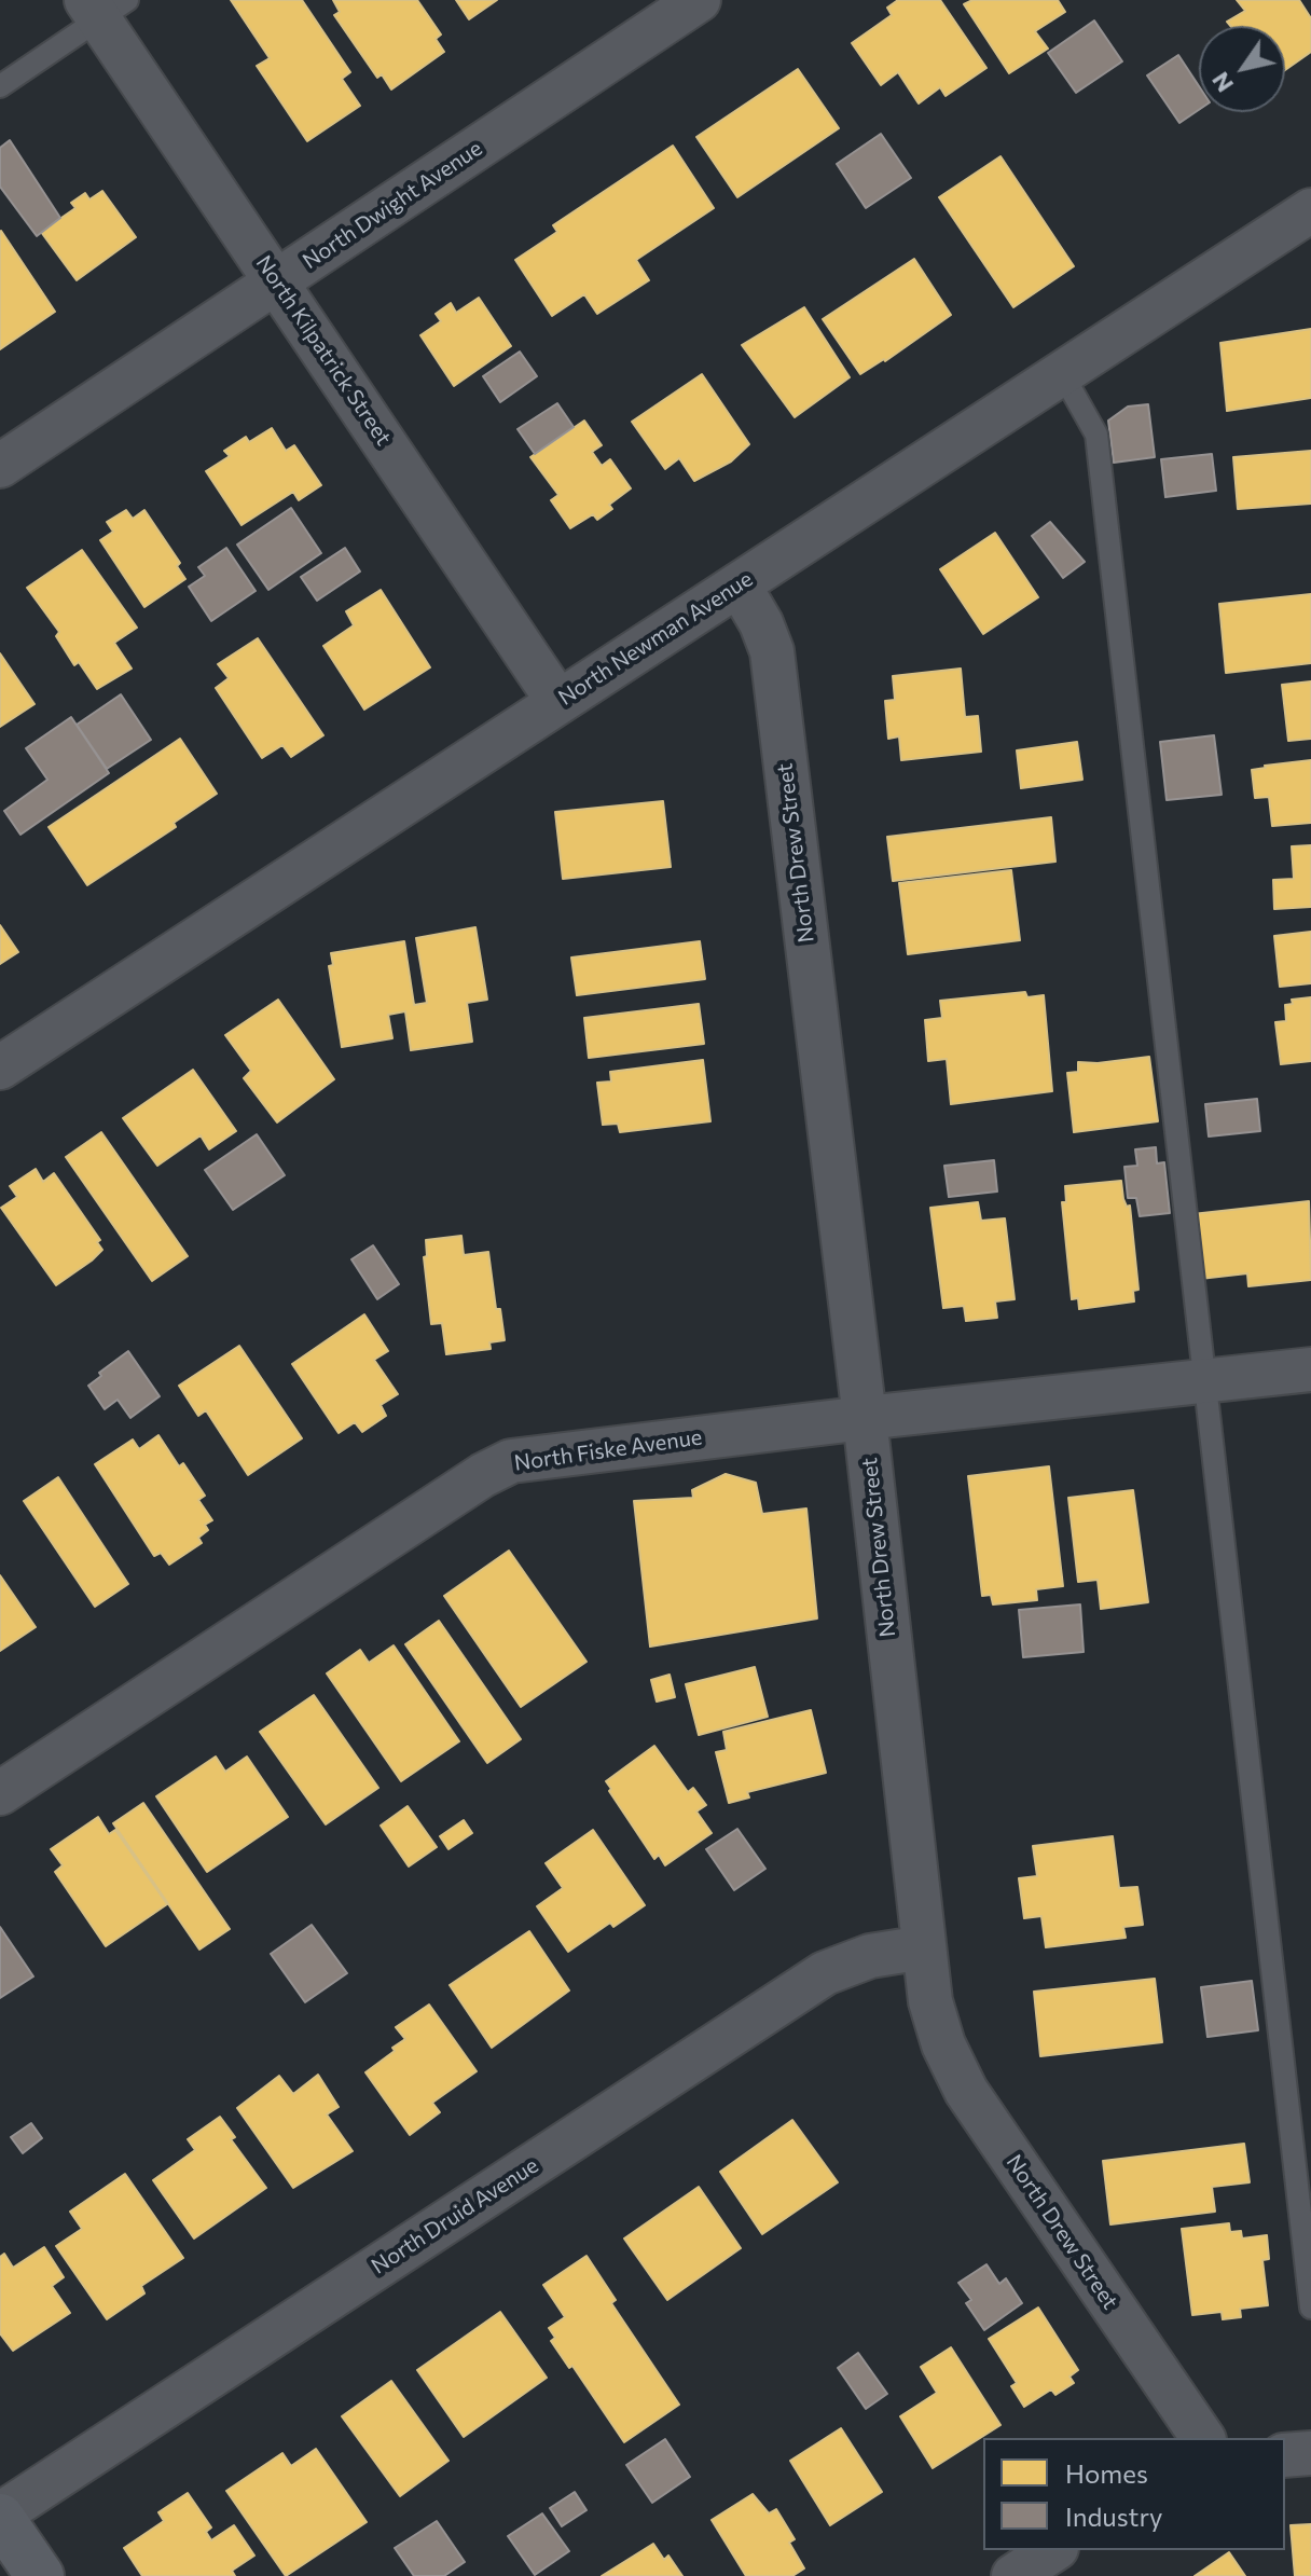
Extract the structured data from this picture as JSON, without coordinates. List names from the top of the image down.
{
  "streets": {
    "street": [
      "North Dwight Avenue",
      "North Kilpatrick Street",
      "North Newman Avenue",
      "North Drew Street",
      "North Fiske Avenue",
      "North Druid Avenue"
    ]
  },
  "crossings": [
    ["North Dwight Avenue", "North Kilpatrick Street"],
    ["North Kilpatrick Street", "North Newman Avenue"],
    ["North Newman Avenue", "North Drew Street"],
    ["North Drew Street", "North Fiske Avenue"],
    ["North Drew Street", "North Druid Avenue"]
  ],
  "legend": ["Homes", "Industry"],
  "north": "bottom left"
}
